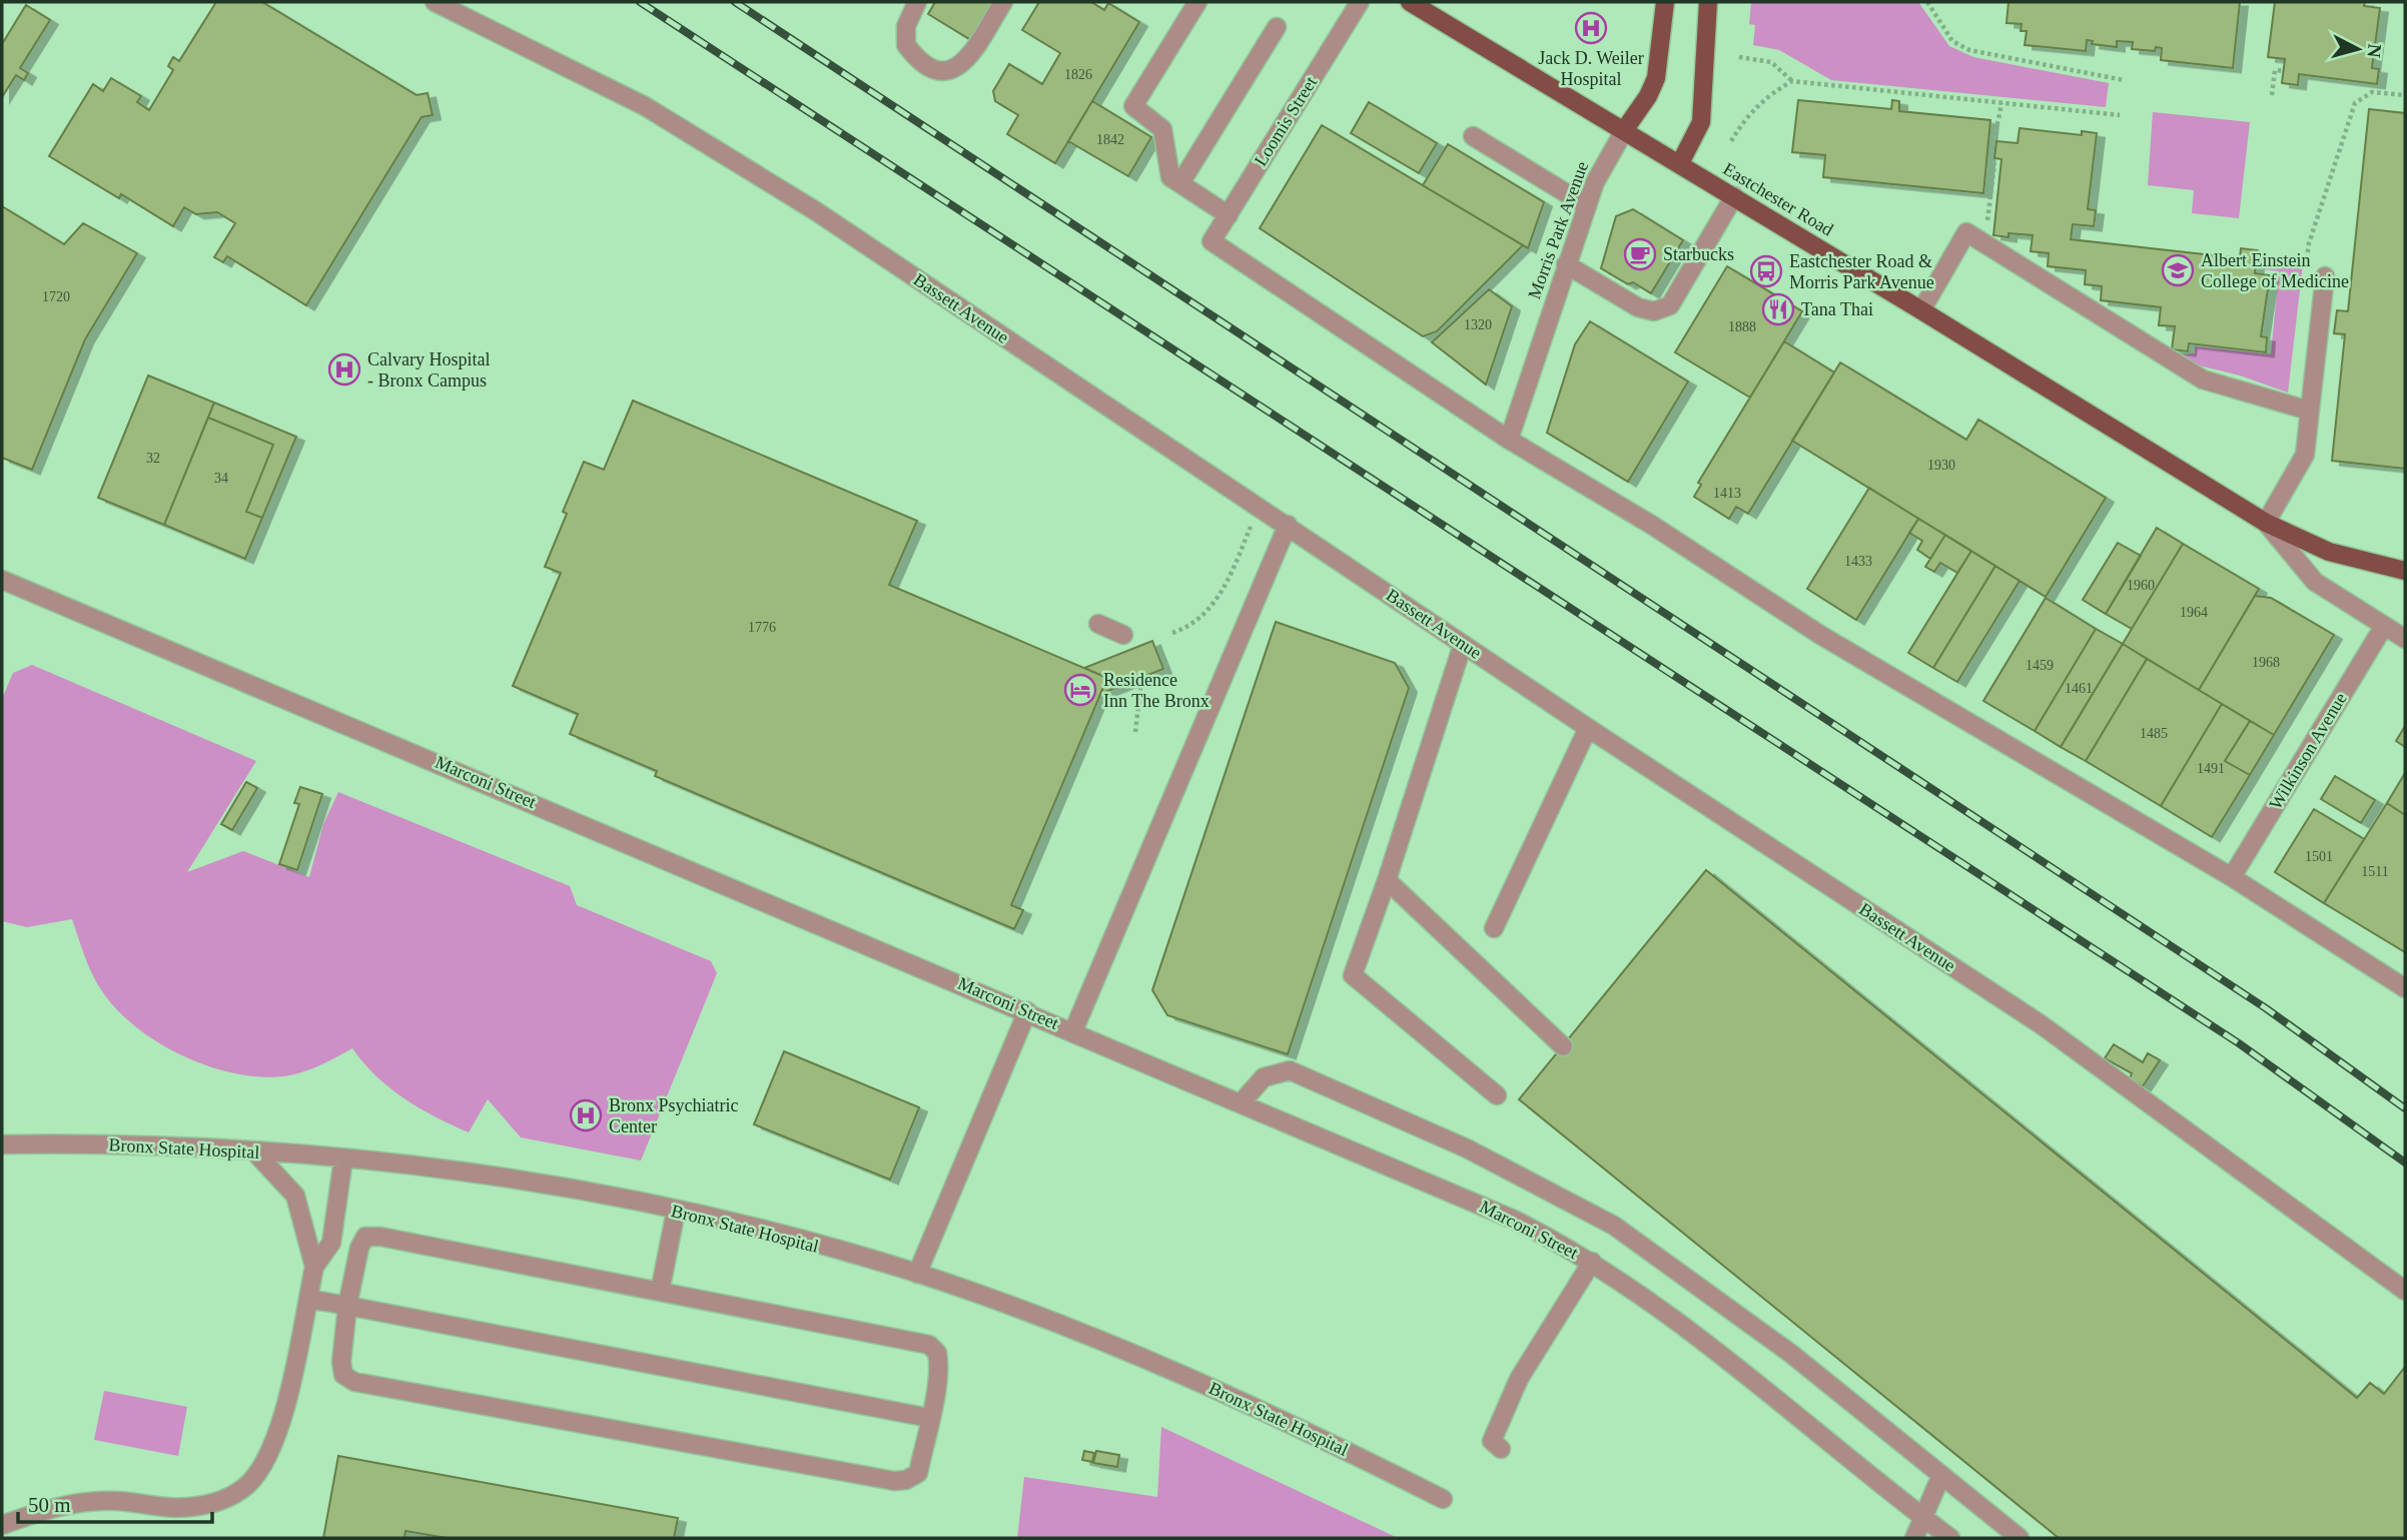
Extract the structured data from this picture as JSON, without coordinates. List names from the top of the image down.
{
  "streets": {
    "main road": ["Eastchester Road", "Morris Park Avenue"],
    "street": [
      "Loomis Street",
      "Bassett Avenue",
      "Wilkinson Avenue",
      "Marconi Street",
      "Bronx State Hospital"
    ]
  },
  "crossings": [
    ["Loomis Street", "Morris Park Avenue"],
    ["Eastchester Road", "Morris Park Avenue"],
    ["Eastchester Road", "Wilkinson Avenue"]
  ],
  "places": {
    "hospital": ["Jack D. Weiler Hospital", "Calvary Hospital - Bronx Campus", "Bronx Psychiatric Center"],
    "cafe": ["Starbucks"],
    "school or university": ["Albert Einstein College of Medicine"],
    "bus stop": ["Eastchester Road & Morris Park Avenue"],
    "restaurant": ["Tana Thai"],
    "hotel": ["Residence Inn The Bronx"]
  },
  "house_numbers": [
    "1826",
    "1842",
    "1720",
    "1320",
    "1888",
    "32",
    "1930",
    "34",
    "1413",
    "1433",
    "1960",
    "1964",
    "1776",
    "1968",
    "1459",
    "1461",
    "1485",
    "1491",
    "1501",
    "1511"
  ],
  "scale_bar": "50 m",
  "north": "right"
}
